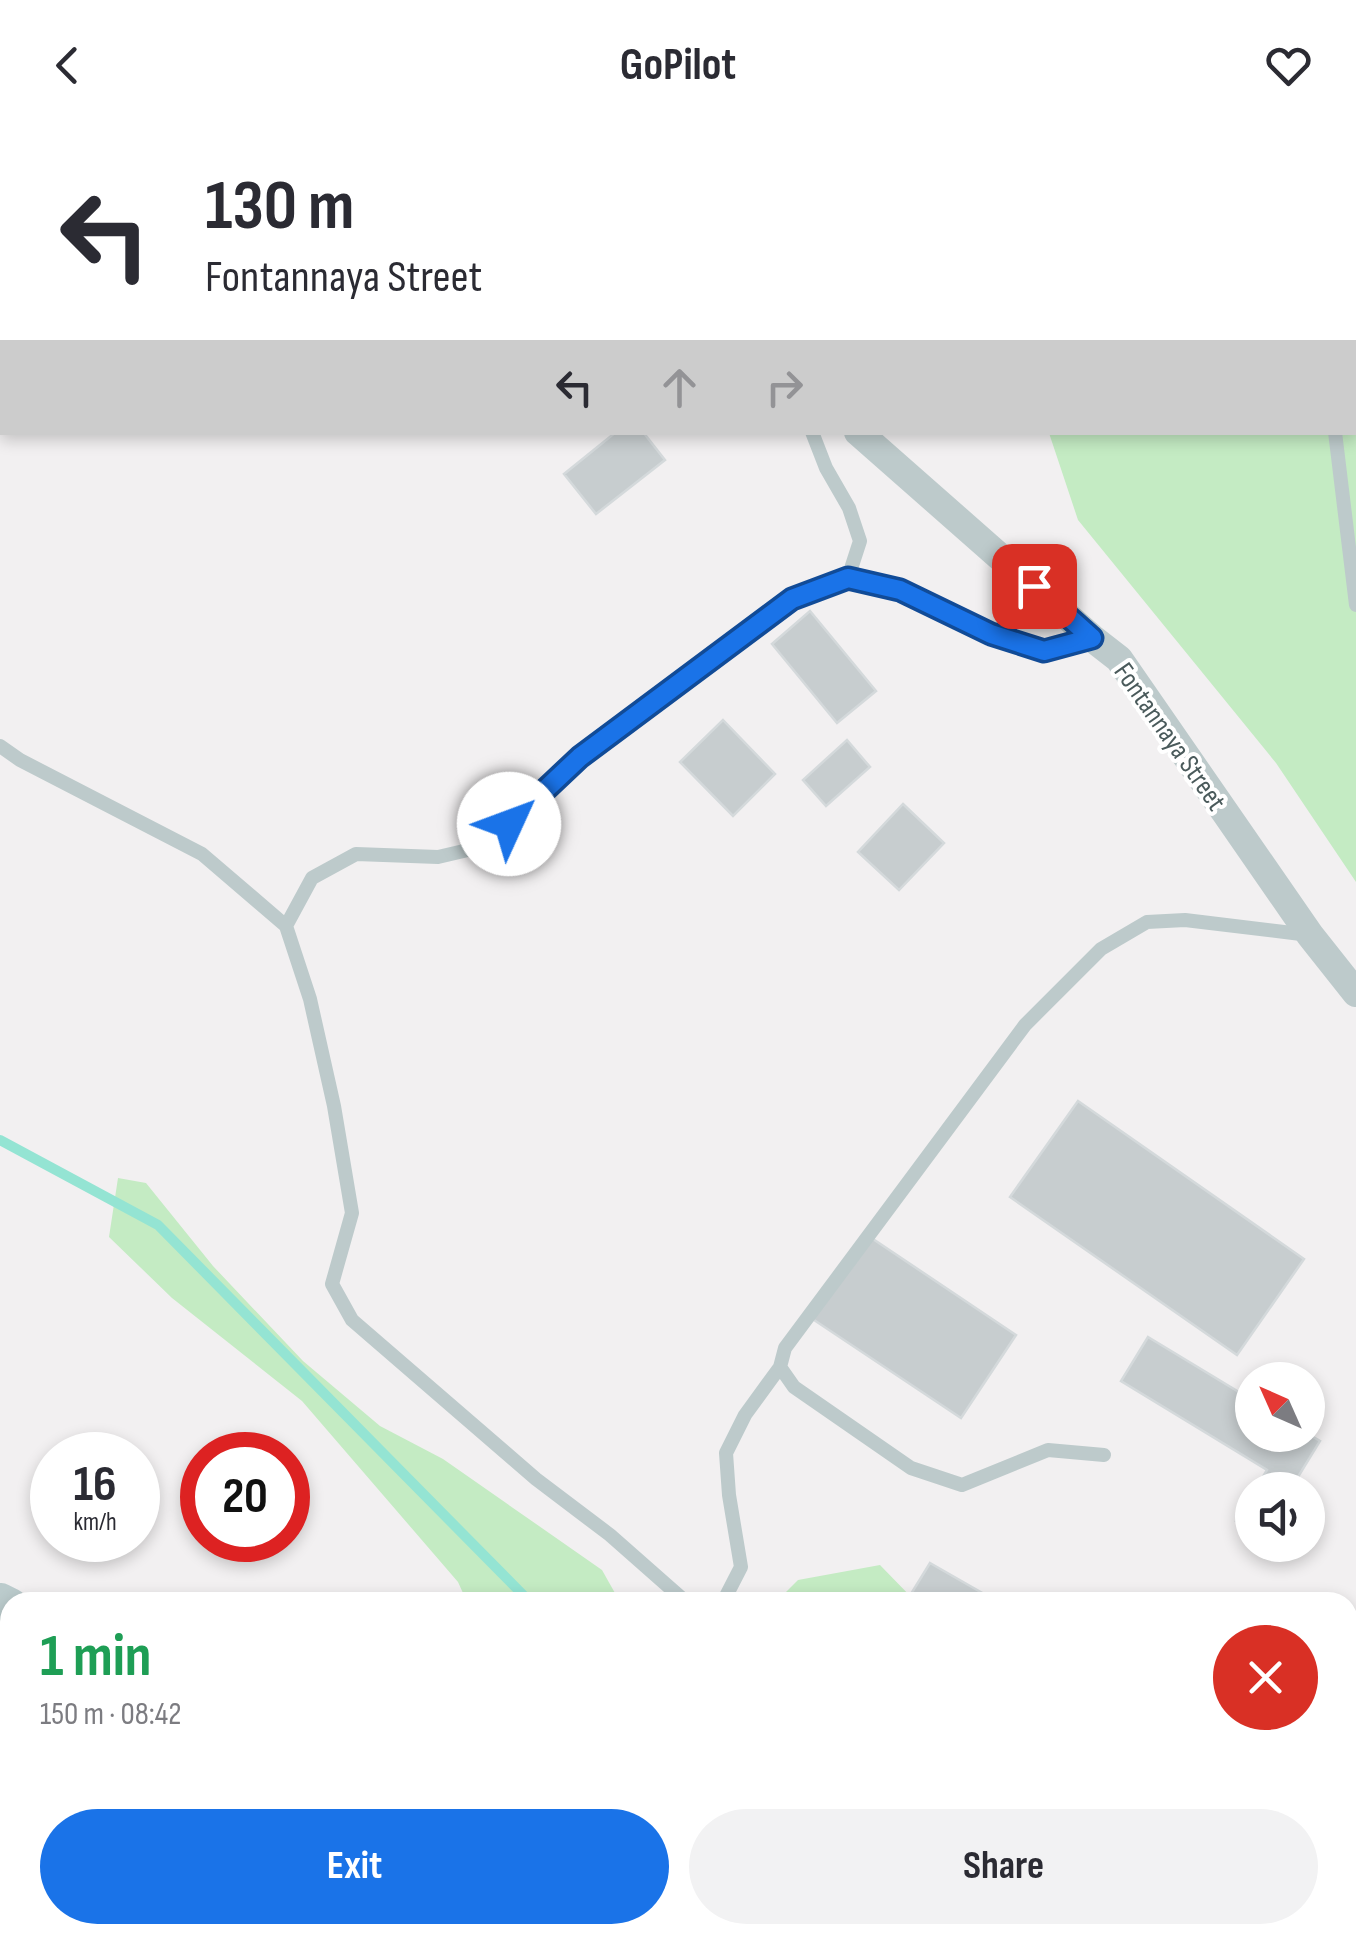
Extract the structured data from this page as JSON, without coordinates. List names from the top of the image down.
{
  "streets": {
    "street": ["Fontannaya Street"]
  },
  "north": "top left",
  "page": {
    "header": "GoPilot",
    "turn": ["130 m", "Fontannaya Street"],
    "speed": "16 km/h",
    "limit": "20",
    "heading": ["1 min", "150 m · 08:42"],
    "buttons": ["Exit", "Share"]
  }
}
